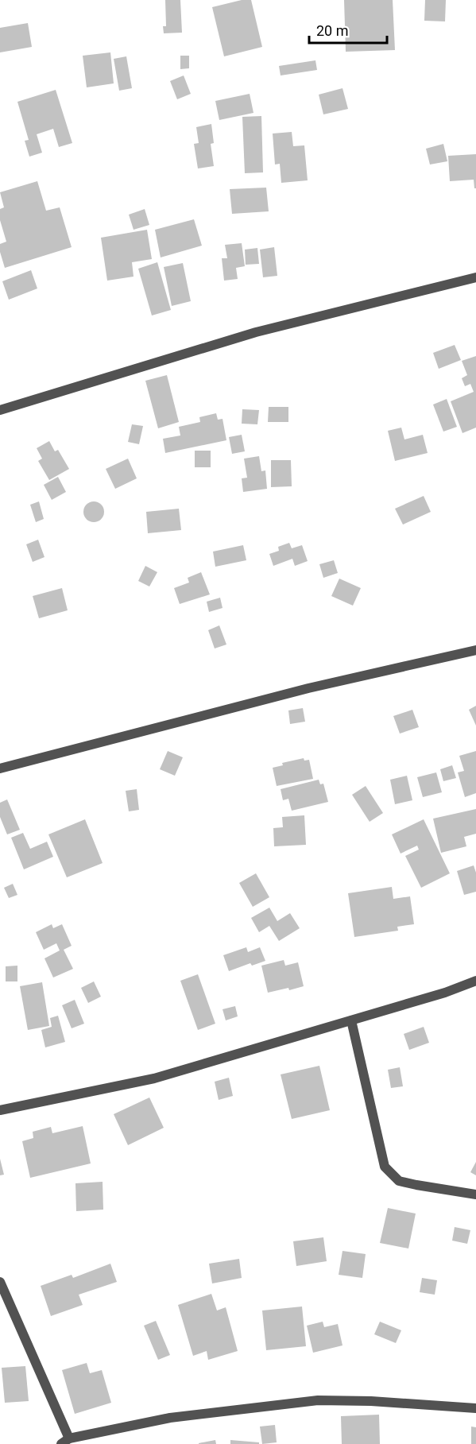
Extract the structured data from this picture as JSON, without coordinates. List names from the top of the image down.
{
  "scale_bar": "20 m"
}
